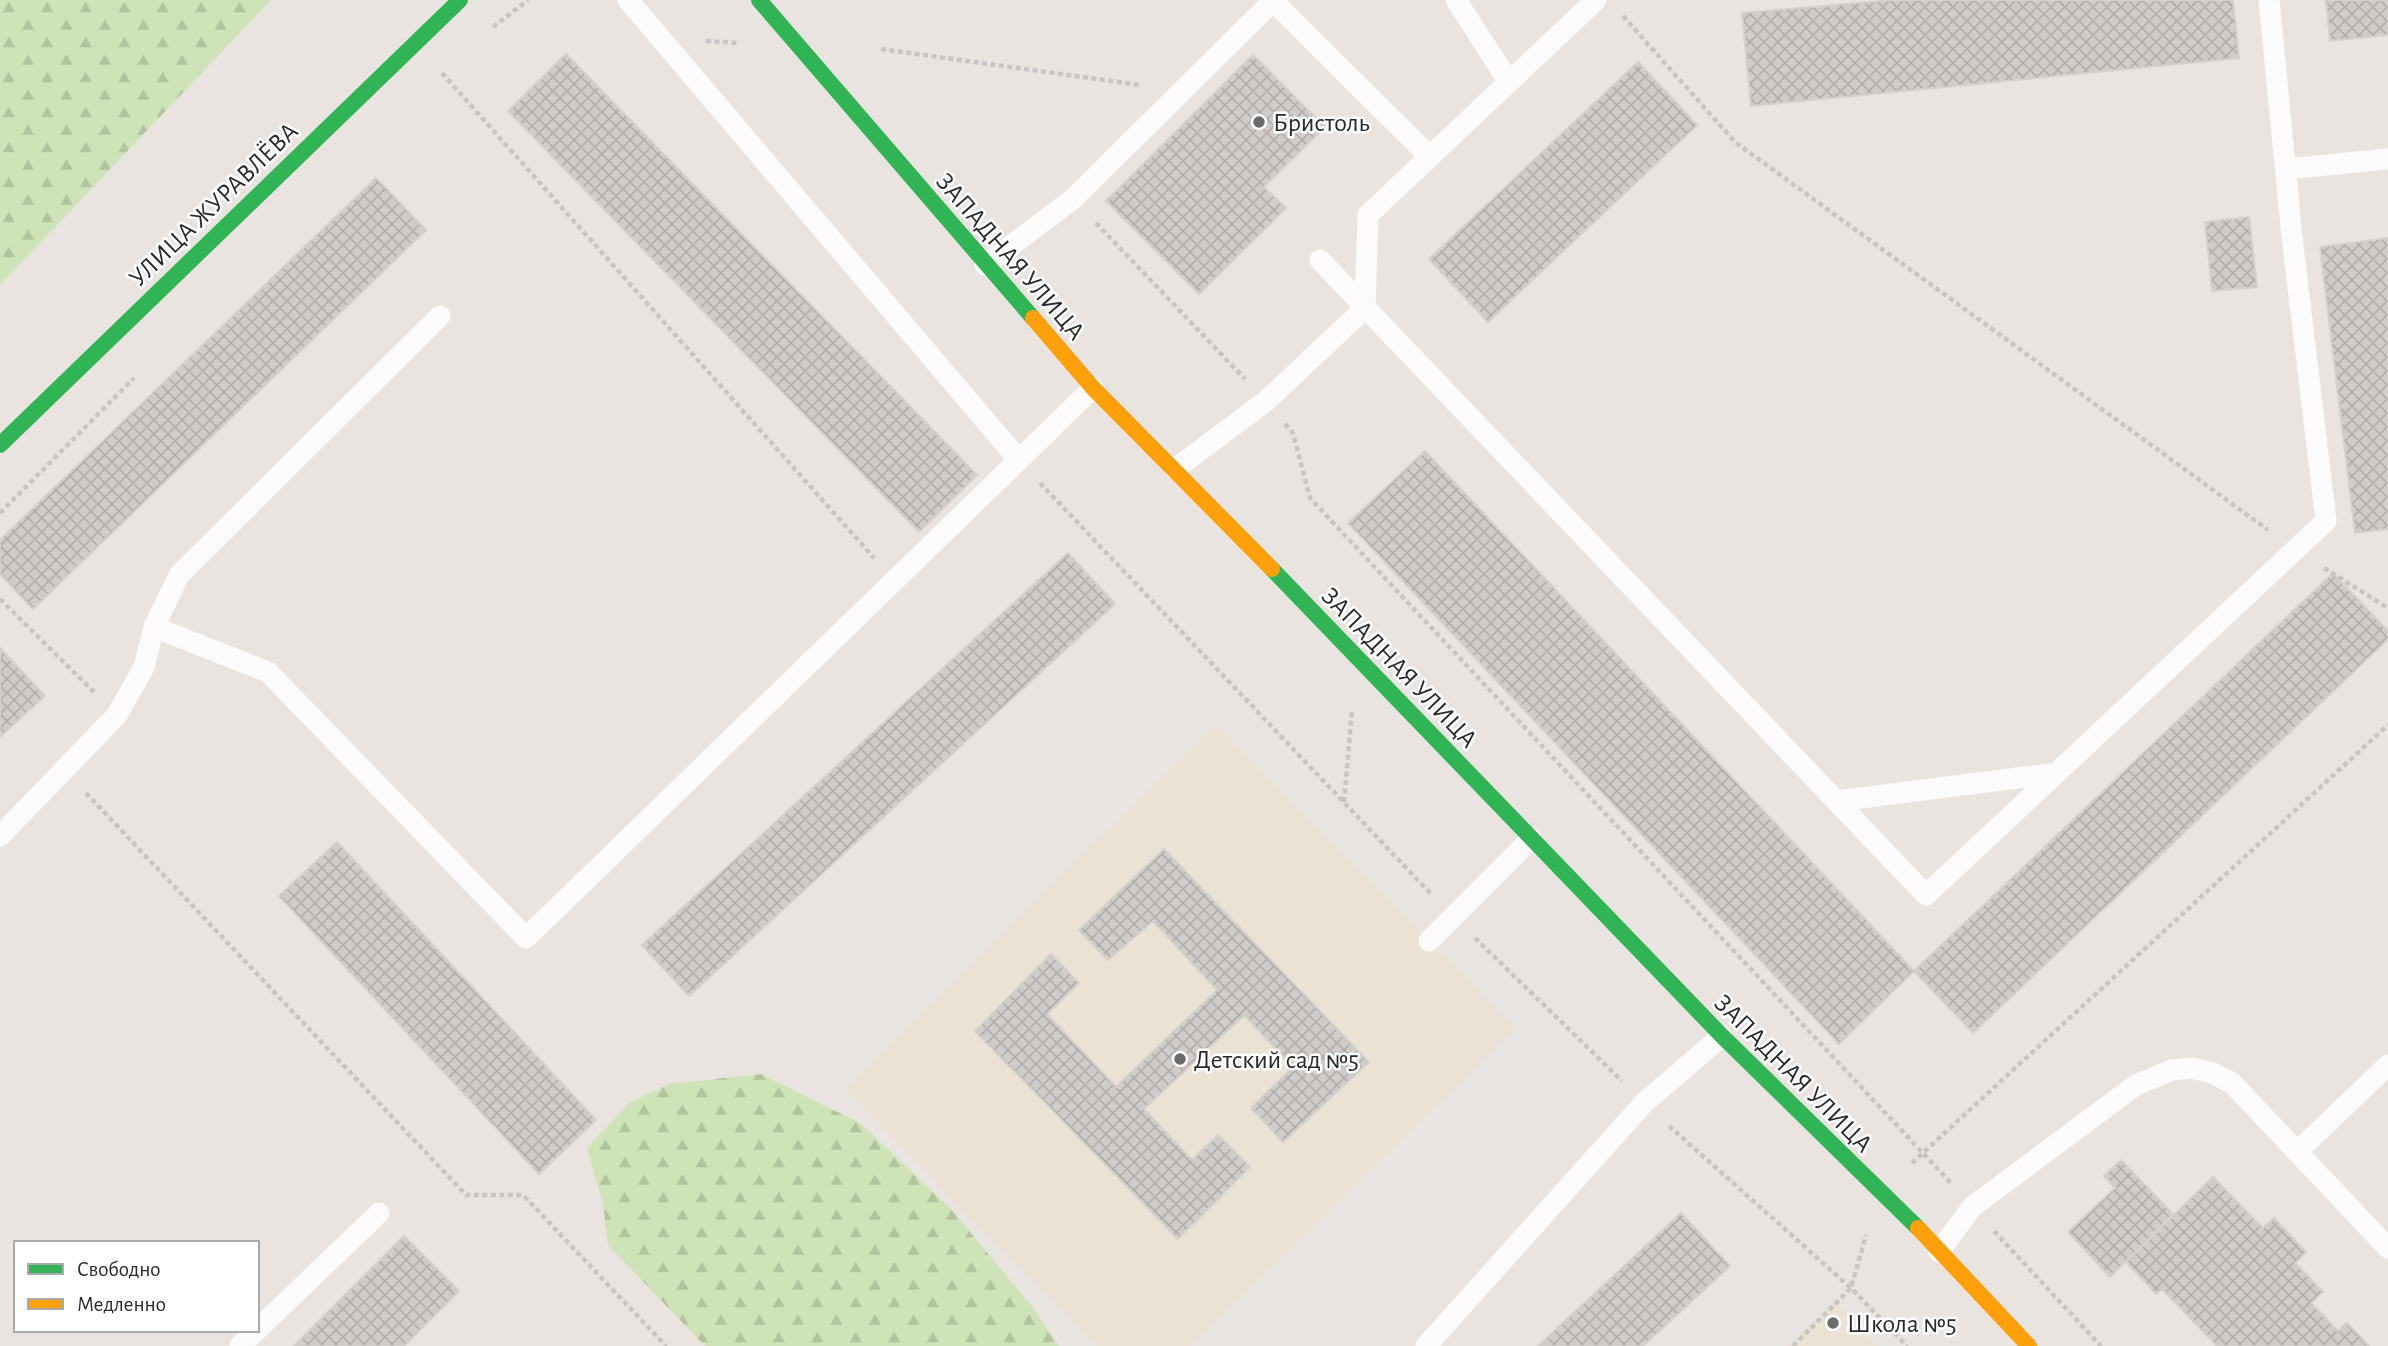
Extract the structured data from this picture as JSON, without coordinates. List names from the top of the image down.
{
  "streets": {
    "street": ["УЛИЦА ЖУРАВЛЁВА", "ЗАПАДНАЯ УЛИЦА"]
  },
  "places": ["Бристоль", "Детский сад №5", "Школа №5"],
  "legend": ["Свободно", "Медленно"]
}
